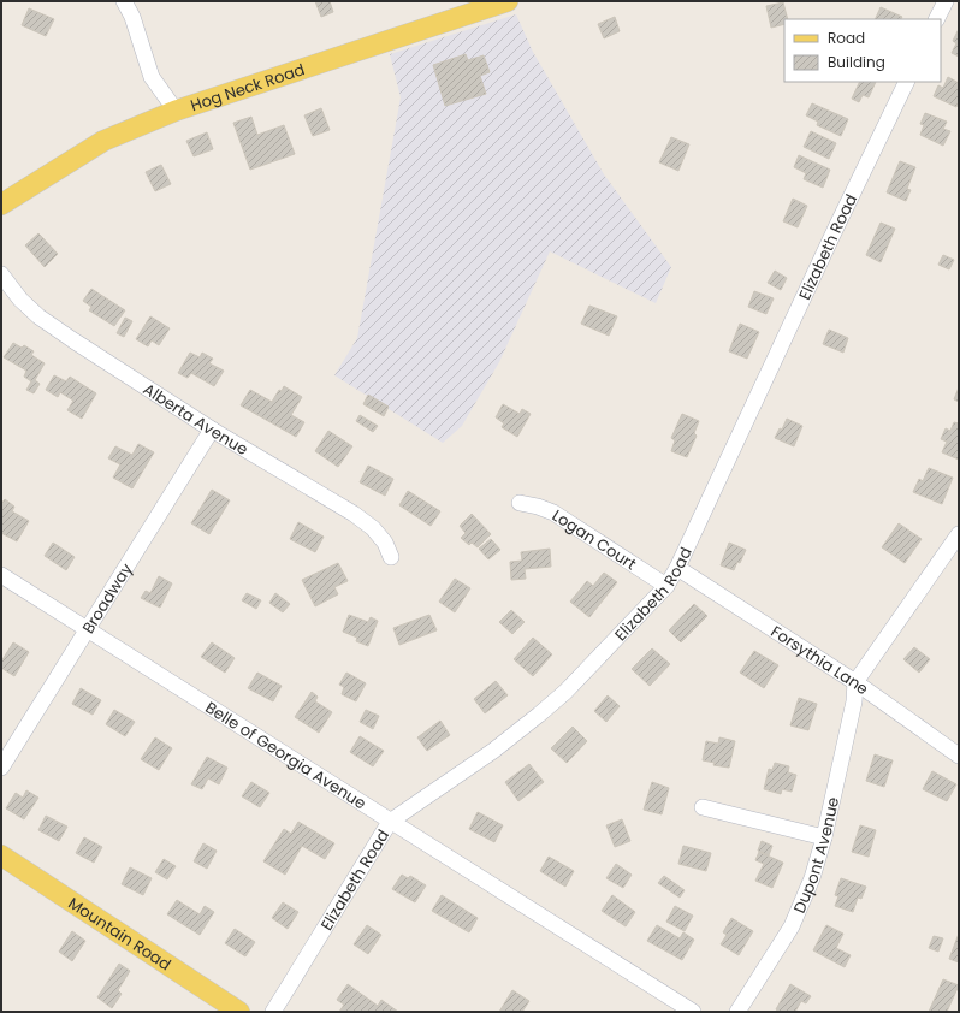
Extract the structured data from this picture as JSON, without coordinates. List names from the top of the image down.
{
  "streets": {
    "main road": ["Hog Neck Road", "Mountain Road"],
    "street": [
      "Elizabeth Road",
      "Alberta Avenue",
      "Logan Court",
      "Broadway",
      "Forsythia Lane",
      "Belle of Georgia Avenue",
      "Dupont Avenue"
    ]
  },
  "crossings": [
    ["Elizabeth Road", "Logan Court"],
    ["Elizabeth Road", "Forsythia Lane"],
    ["Elizabeth Road", "Belle of Georgia Avenue"],
    ["Alberta Avenue", "Broadway"],
    ["Broadway", "Belle of Georgia Avenue"],
    ["Forsythia Lane", "Dupont Avenue"]
  ],
  "legend": ["Road", "Building"]
}
